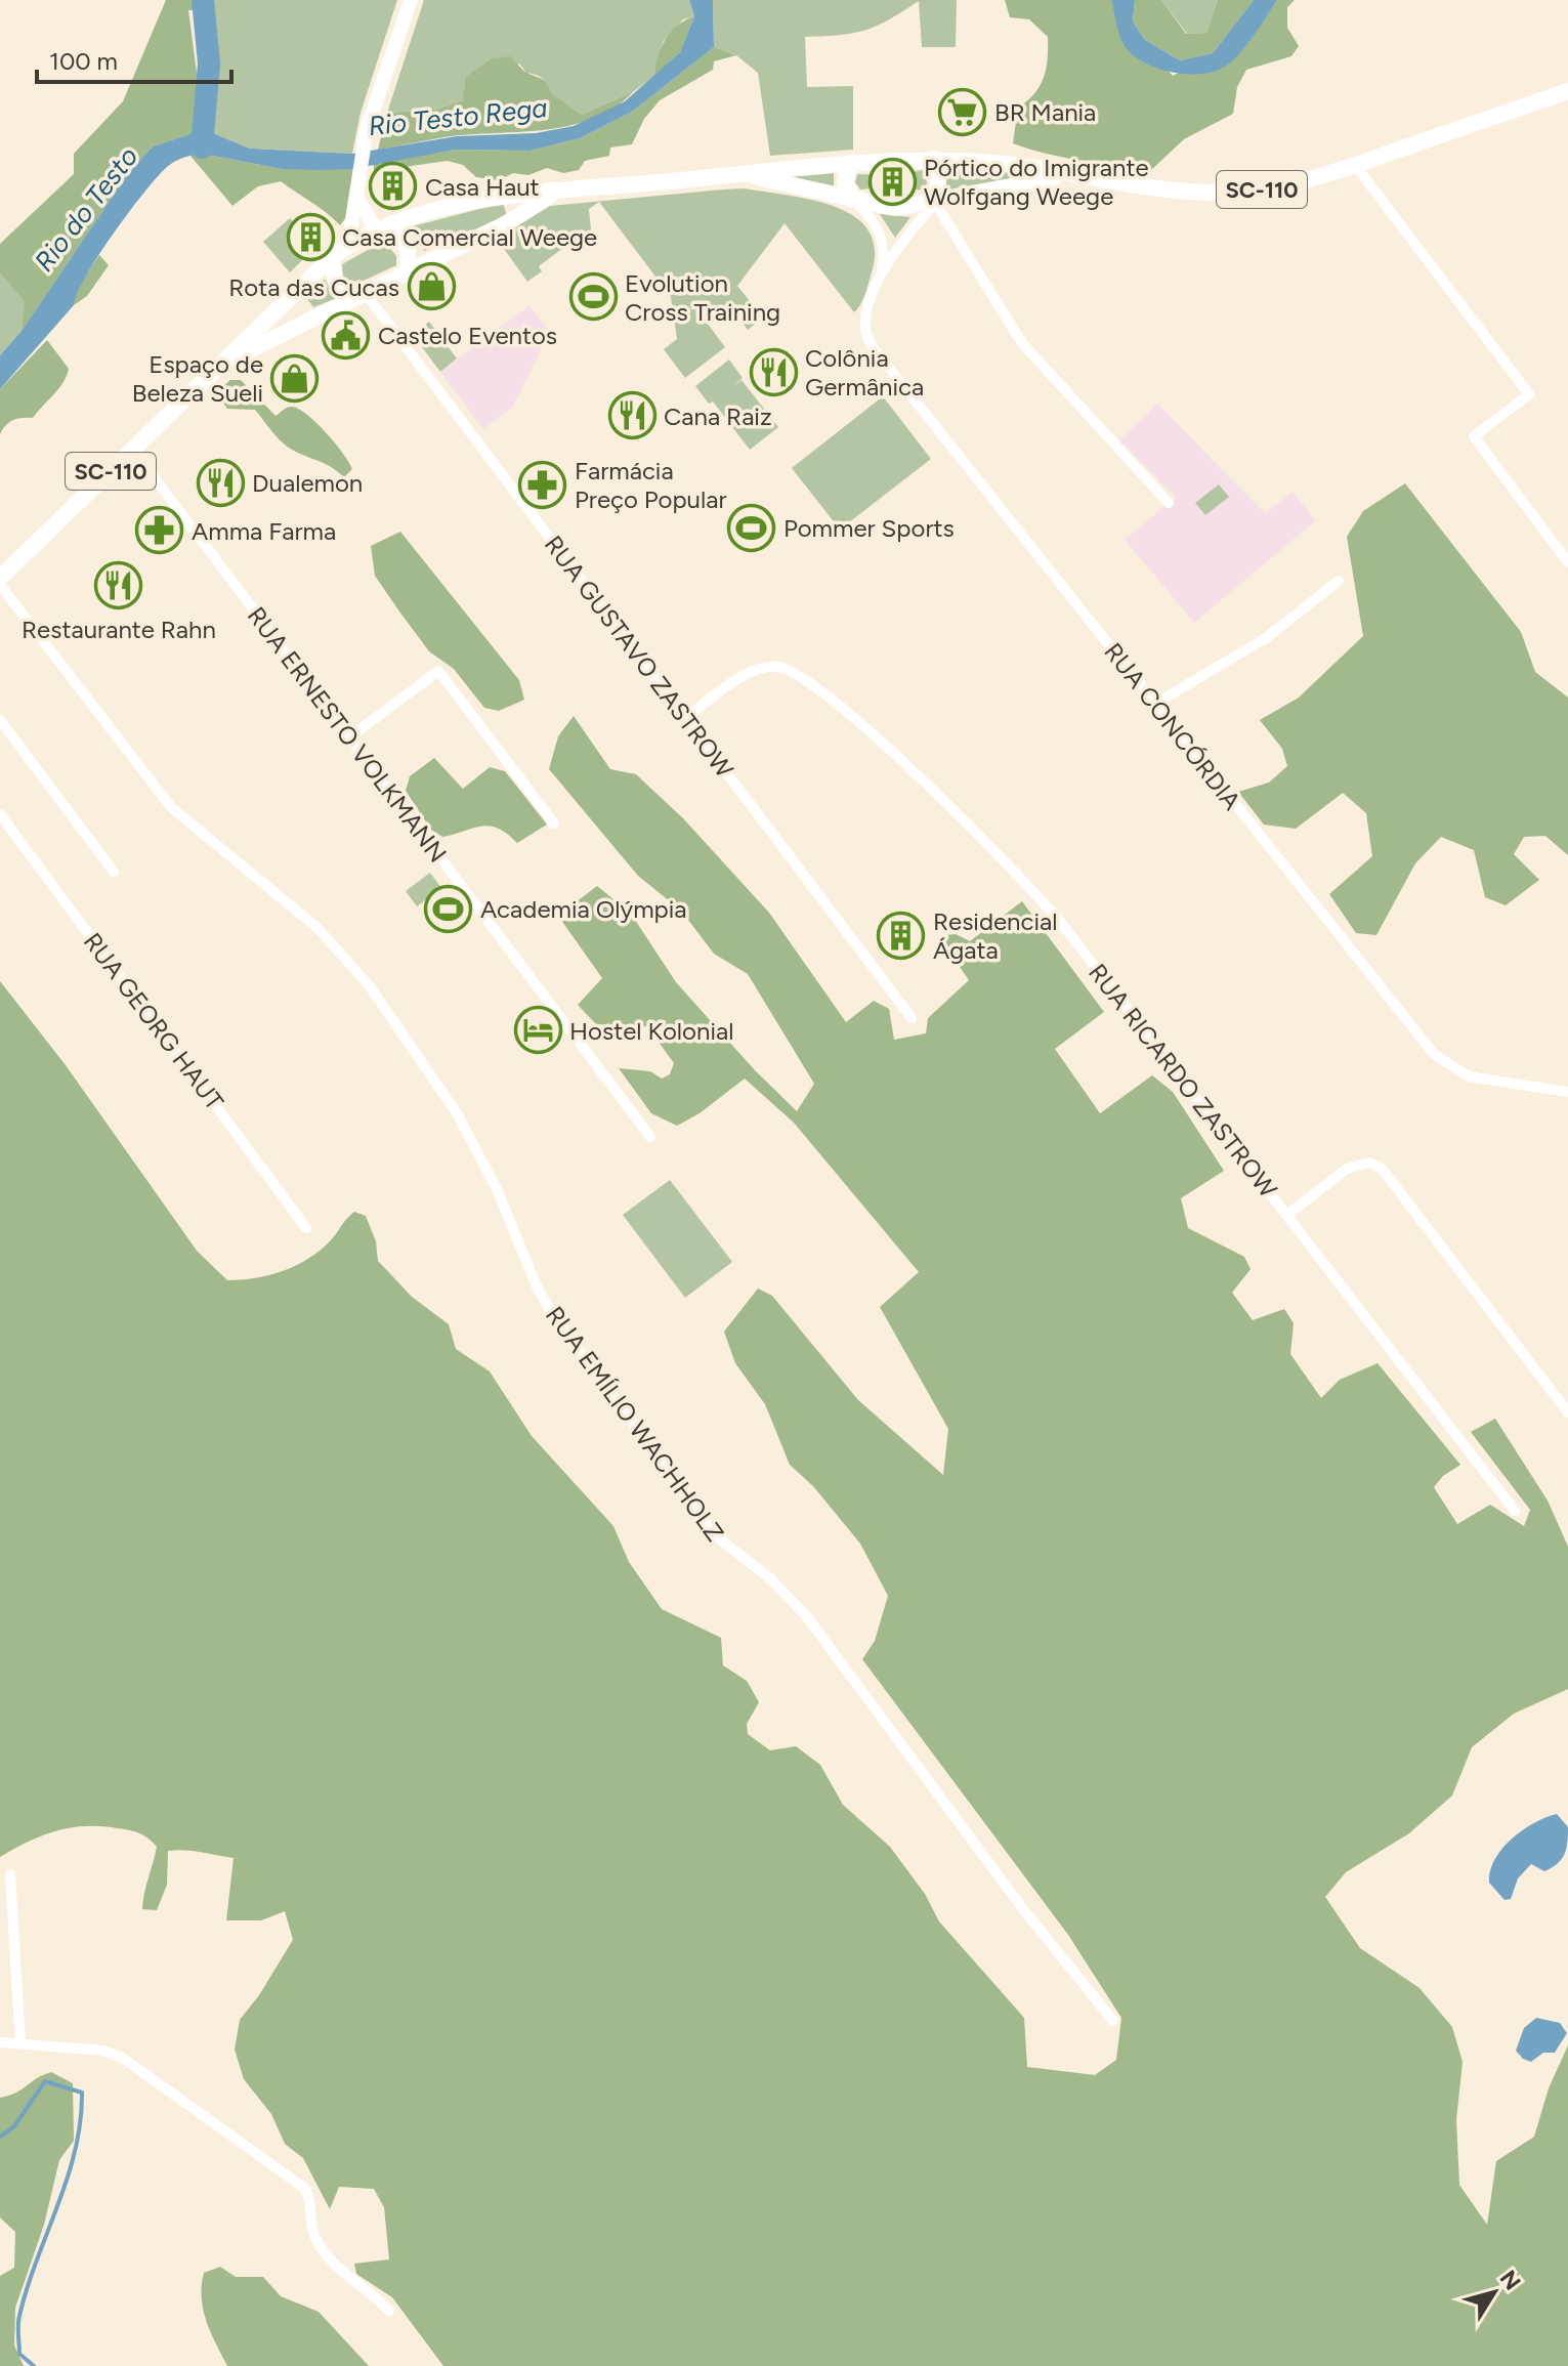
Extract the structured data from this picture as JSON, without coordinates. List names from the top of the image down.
{
  "streets": {
    "main road": ["SC-110"],
    "street": [
      "RUA GUSTAVO ZASTROW",
      "RUA CONCÓRDIA",
      "RUA ERNESTO VOLKMANN",
      "RUA GEORG HAUT",
      "RUA RICARDO ZASTROW",
      "RUA EMÍLIO WACHHOLZ"
    ]
  },
  "crossings": [
    ["SC-110", "RUA GUSTAVO ZASTROW"],
    ["SC-110", "RUA CONCÓRDIA"],
    ["SC-110", "RUA ERNESTO VOLKMANN"],
    ["RUA GUSTAVO ZASTROW", "RUA RICARDO ZASTROW"]
  ],
  "water": ["Rio Testo Rega", "Rio do Testo"],
  "places": {
    "supermarket": ["BR Mania"],
    "building": [
      "Pórtico do Imigrante Wolfgang Weege",
      "Casa Haut",
      "Casa Comercial Weege",
      "Residencial Ágata"
    ],
    "shop": ["Rota das Cucas", "Espaço de Beleza Sueli"],
    "sports": ["Evolution Cross Training", "Pommer Sports", "Academia Olýmpia"],
    "public building": ["Castelo Eventos"],
    "restaurant": [
      "Colônia Germânica",
      "Cana Raiz",
      "Dualemon",
      "Restaurante Rahn"
    ],
    "pharmacy": ["Farmácia Preço Popular", "Amma Farma"],
    "hotel": ["Hostel Kolonial"]
  },
  "scale_bar": "100 m",
  "north": "top right"
}
